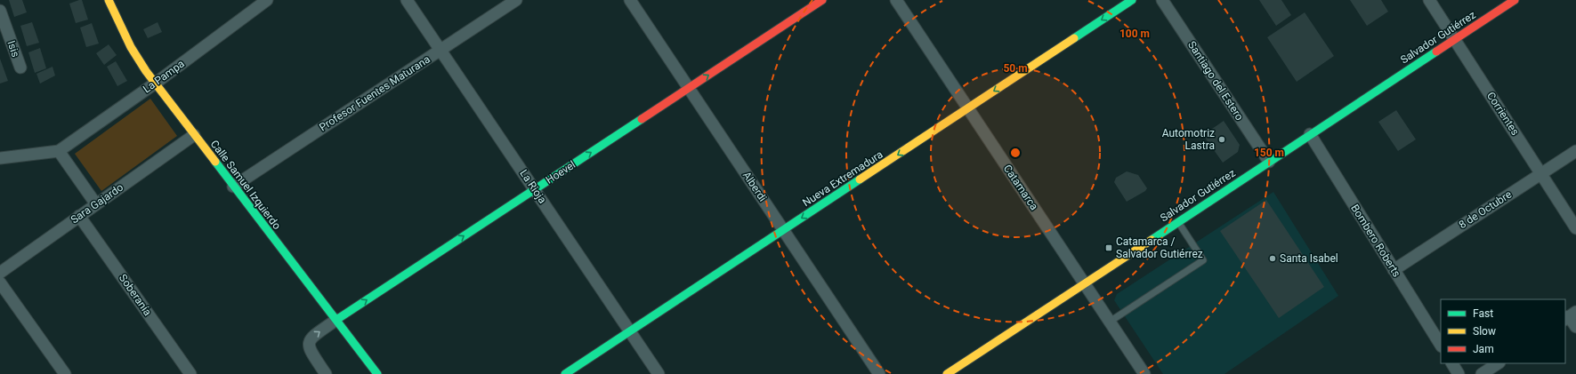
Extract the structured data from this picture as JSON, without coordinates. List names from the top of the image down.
{
  "streets": {
    "street": [
      "Salvador Gutiérrez",
      "Isis",
      "La Pampa",
      "Santiago del Estero",
      "Profesor Fuentes Maturana",
      "Corrientes",
      "Hoevel",
      "Nueva Extremadura",
      "Calle Samuel Izquierdo",
      "La Rioja",
      "Alberdi",
      "Catamarca",
      "Sara Gajardo",
      "8 de Octubre",
      "Bombero Roberts",
      "Soberanía"
    ]
  },
  "crossings": [
    ["Salvador Gutiérrez", "Santiago del Estero"],
    ["Salvador Gutiérrez", "Corrientes"],
    ["Salvador Gutiérrez", "Catamarca"],
    ["Salvador Gutiérrez", "Bombero Roberts"],
    ["La Pampa", "Calle Samuel Izquierdo"],
    ["Profesor Fuentes Maturana", "Calle Samuel Izquierdo"],
    ["Profesor Fuentes Maturana", "La Rioja"],
    ["Corrientes", "8 de Octubre"],
    ["Hoevel", "Calle Samuel Izquierdo"],
    ["Hoevel", "La Rioja"],
    ["Hoevel", "Alberdi"],
    ["Nueva Extremadura", "La Rioja"],
    ["Nueva Extremadura", "Alberdi"],
    ["Nueva Extremadura", "Catamarca"],
    ["Calle Samuel Izquierdo", "Sara Gajardo"],
    ["Sara Gajardo", "Soberanía"],
    ["8 de Octubre", "Bombero Roberts"]
  ],
  "one_way": ["Hoevel", "Nueva Extremadura"],
  "places": {
    "other": ["Automotriz Lastra", "Santa Isabel"],
    "transit": ["Catamarca / Salvador Gutiérrez"]
  },
  "legend": ["Fast", "Slow", "Jam"],
  "rings": ["100 m", "50 m", "150 m"]
}
